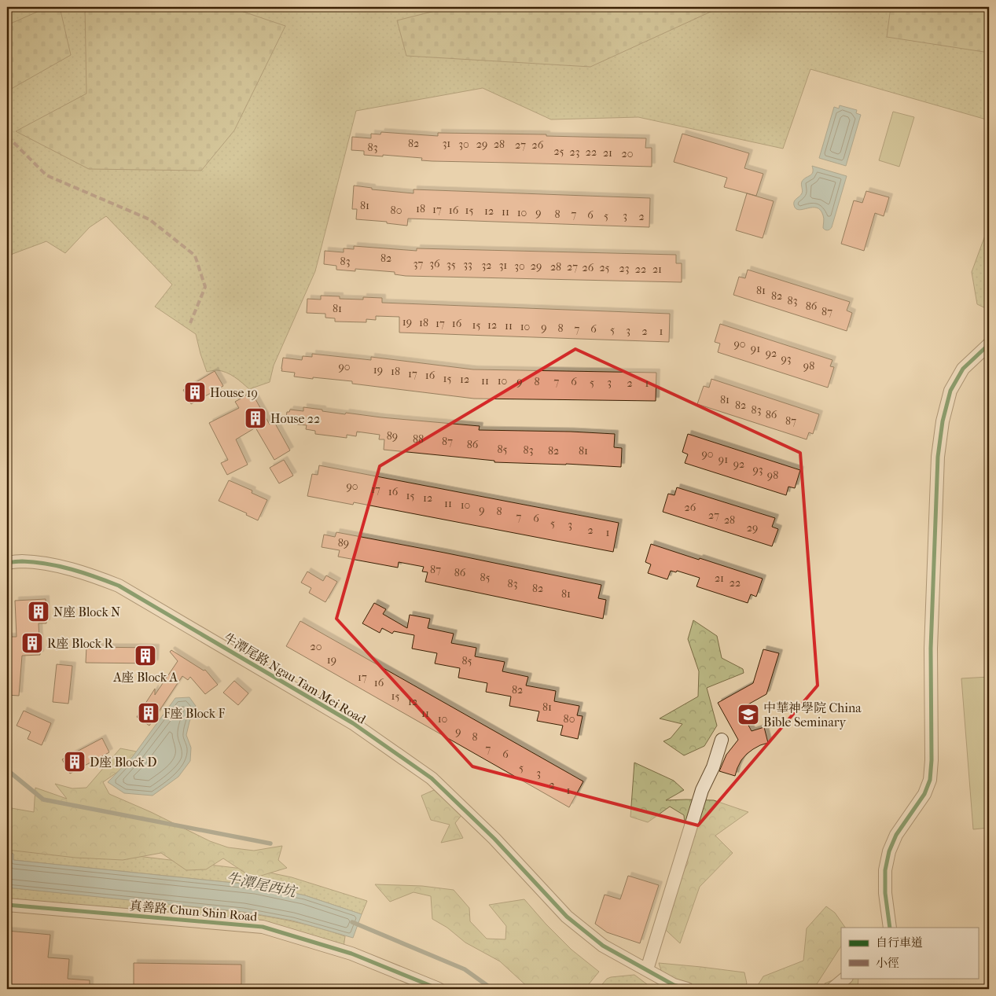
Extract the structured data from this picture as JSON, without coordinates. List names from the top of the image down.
{
  "streets": {
    "street": ["牛潭尾路 Ngau Tam Mei Road", "真善路 Chun Shin Road"]
  },
  "water": ["牛潭尾西坑"],
  "places": {
    "building": [
      "House 19",
      "House 22",
      "N座 Block N",
      "R座 Block R",
      "A座 Block A",
      "F座 Block F",
      "D座 Block D"
    ],
    "school or university": ["中華神學院 China Bible Seminary"]
  },
  "house_numbers": [
    "82",
    "31",
    "30",
    "29",
    "28",
    "27",
    "26",
    "83",
    "25",
    "23",
    "22",
    "21",
    "20",
    "81",
    "18",
    "17",
    "80",
    "16",
    "15",
    "12",
    "11",
    "10",
    "9",
    "8",
    "7",
    "6",
    "5",
    "3",
    "2",
    "82",
    "83",
    "37",
    "36",
    "35",
    "33",
    "32",
    "31",
    "30",
    "29",
    "28",
    "27",
    "26",
    "25",
    "23",
    "22",
    "21",
    "81",
    "82",
    "83",
    "86",
    "81",
    "87",
    "19",
    "18",
    "17",
    "16",
    "15",
    "12",
    "11",
    "10",
    "9",
    "8",
    "7",
    "6",
    "5",
    "3",
    "2",
    "1",
    "90",
    "91",
    "92",
    "93",
    "98",
    "90",
    "19",
    "18",
    "17",
    "16",
    "15",
    "12",
    "11",
    "10",
    "9",
    "8",
    "7",
    "6",
    "5",
    "3",
    "2",
    "1",
    "81",
    "82",
    "83",
    "86",
    "87",
    "89",
    "88",
    "87",
    "86",
    "85",
    "83",
    "82",
    "81",
    "90",
    "91",
    "92",
    "93",
    "98",
    "90",
    "17",
    "16",
    "15",
    "12",
    "11",
    "10",
    "26",
    "9",
    "8",
    "27",
    "7",
    "6",
    "28",
    "5",
    "3",
    "29",
    "2",
    "1",
    "89",
    "87",
    "86",
    "85",
    "21",
    "22",
    "83",
    "82",
    "81",
    "20",
    "19",
    "85",
    "17",
    "16",
    "82",
    "15",
    "12",
    "81",
    "11",
    "10",
    "80",
    "9",
    "8",
    "7",
    "6",
    "5",
    "3",
    "2",
    "1"
  ],
  "legend": ["自行車道", "小徑"]
}
